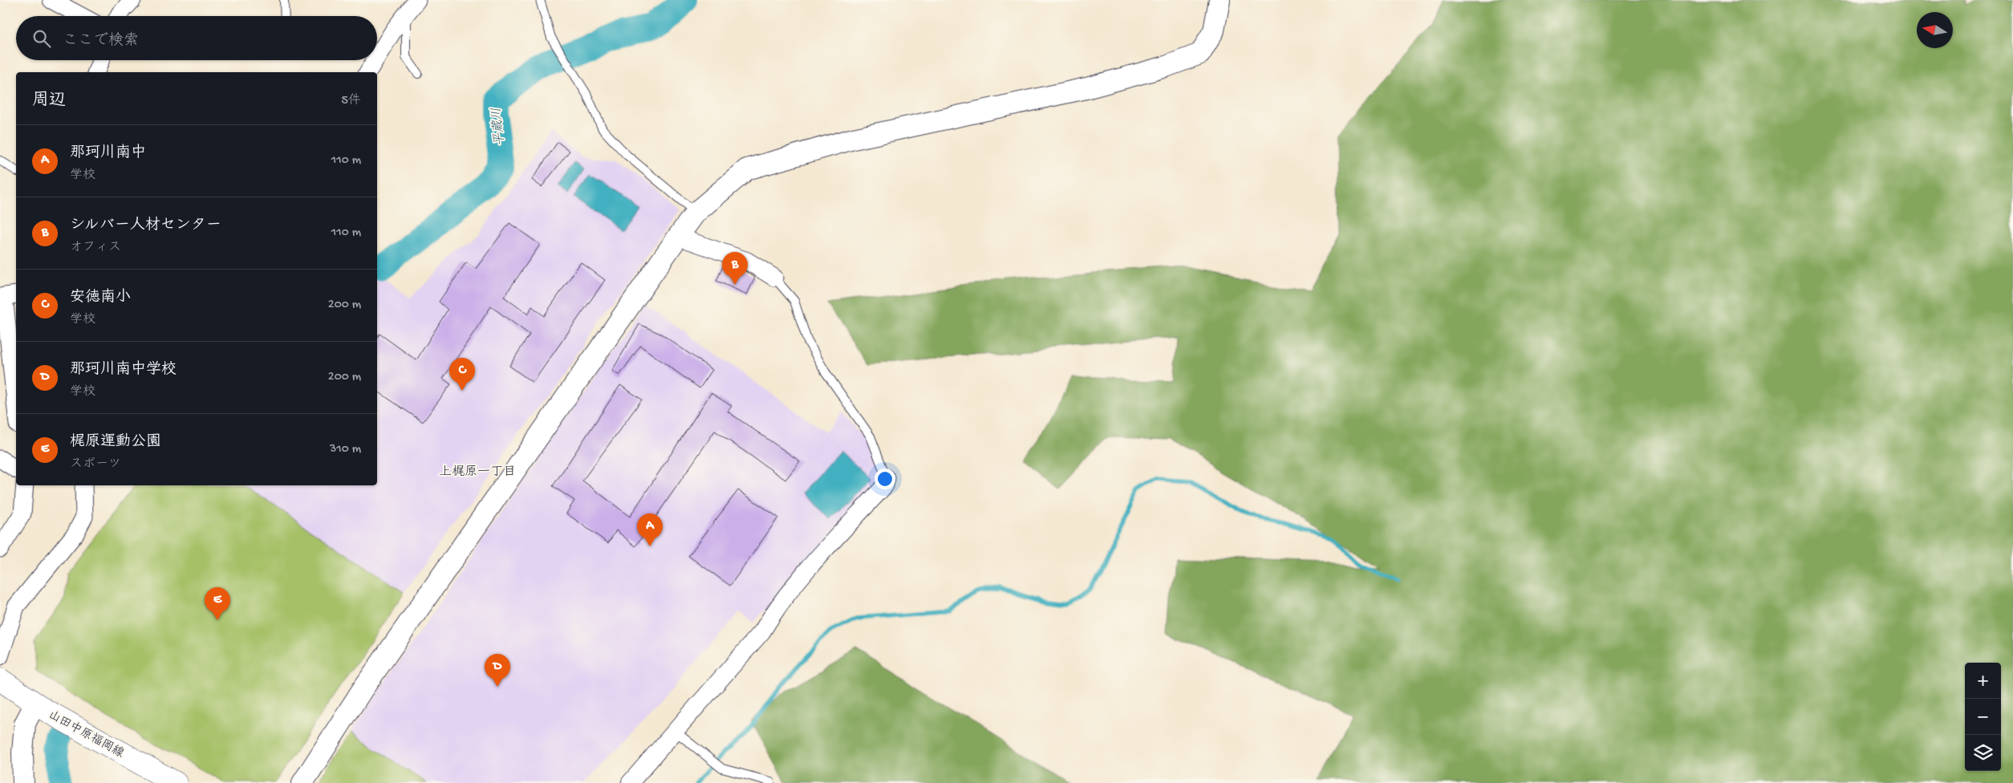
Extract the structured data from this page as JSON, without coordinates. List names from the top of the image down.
{
  "streets": {
    "main road": ["山田中原福岡線"]
  },
  "districts": ["上梶原一丁目"],
  "water": ["平蔵川"],
  "north": "left",
  "page": {
    "search": "ここで検索",
    "heading": ["周辺", "5件"],
    "list": [
      {
        "mark": "A",
        "name": "那珂川南中",
        "note": "学校",
        "value": "110 m"
      },
      {
        "mark": "B",
        "name": "シルバー人材センター",
        "note": "オフィス",
        "value": "110 m"
      },
      {
        "mark": "C",
        "name": "安徳南小",
        "note": "学校",
        "value": "200 m"
      },
      {
        "mark": "D",
        "name": "那珂川南中学校",
        "note": "学校",
        "value": "200 m"
      },
      {
        "mark": "E",
        "name": "梶原運動公園",
        "note": "スポーツ",
        "value": "310 m"
      }
    ],
    "pins": [
      "B",
      "C",
      "A",
      "E",
      "D"
    ],
    "map_buttons": ["+", "−"]
  }
}
